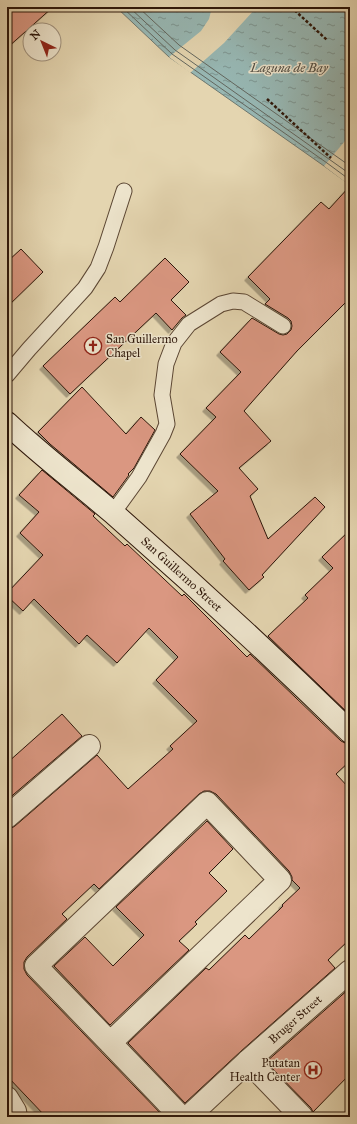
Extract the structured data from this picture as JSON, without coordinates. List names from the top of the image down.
{
  "streets": {
    "street": ["San Guillermo Street", "Bruger Street"]
  },
  "water": ["Laguna de Bay"],
  "places": {
    "church": ["San Guillermo Chapel"],
    "hospital": ["Putatan Health Center"]
  },
  "north": "top left"
}
